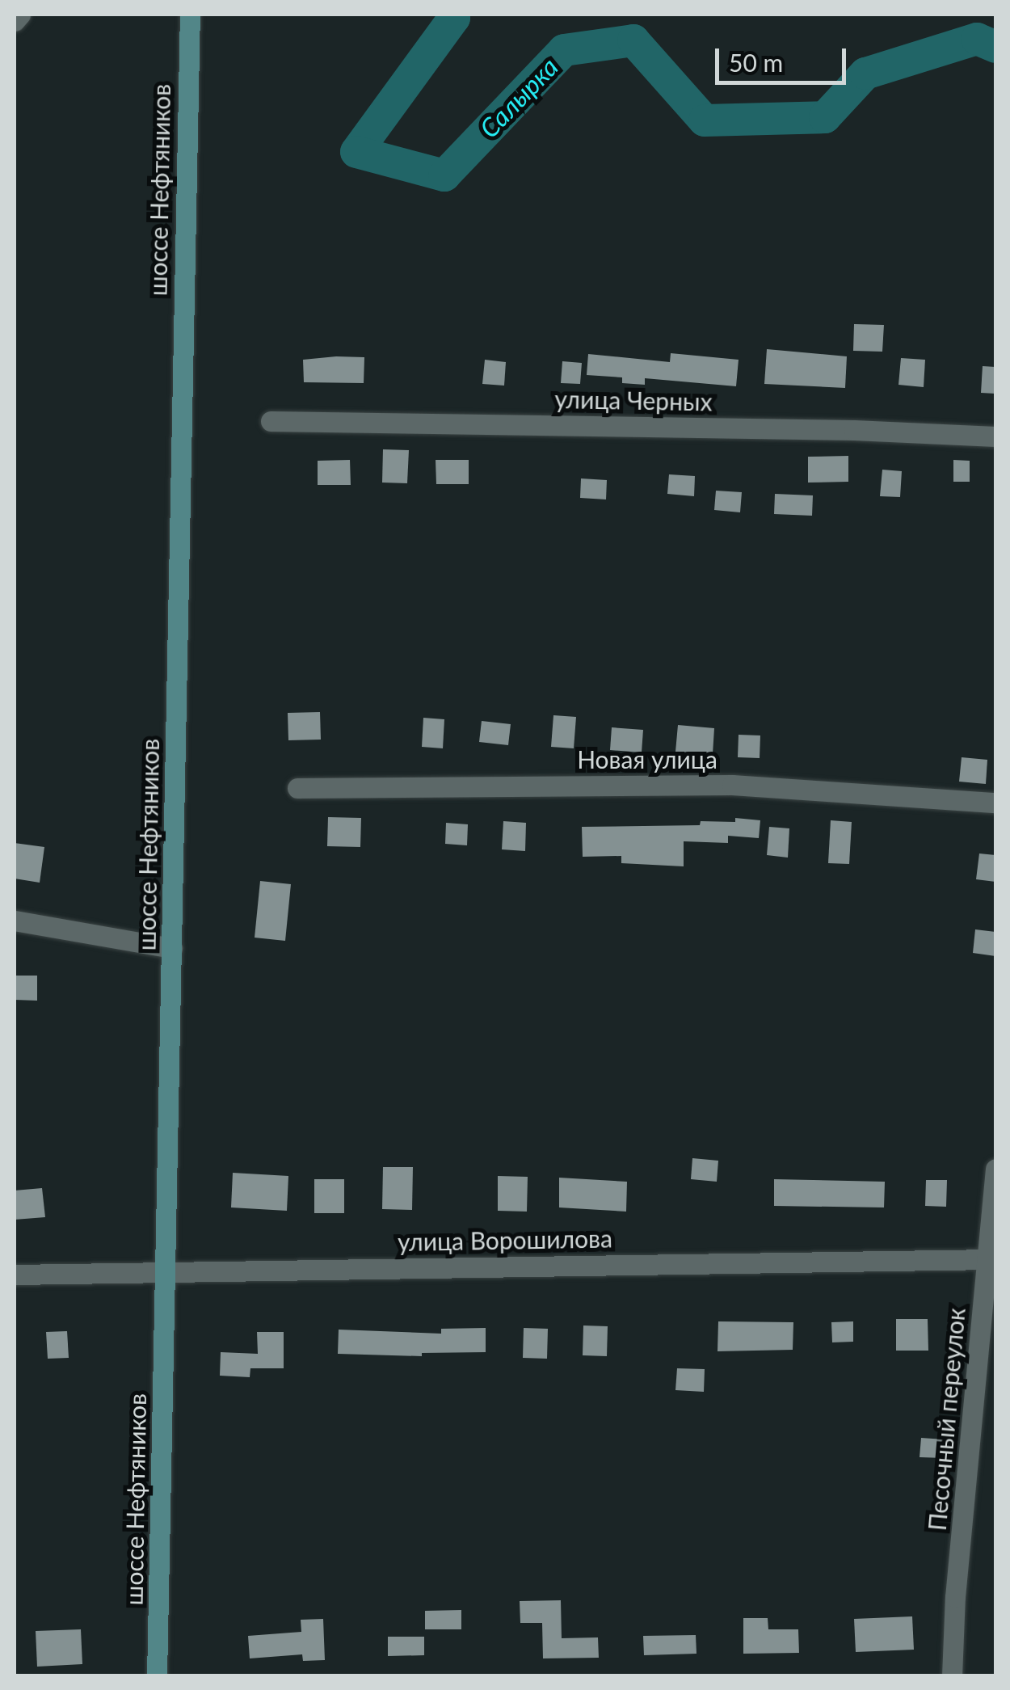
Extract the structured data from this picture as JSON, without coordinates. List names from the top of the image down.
{
  "streets": {
    "main road": ["шоссе Нефтяников"],
    "street": [
      "улица Черных",
      "Новая улица",
      "улица Ворошилова",
      "Песочный переулок"
    ]
  },
  "crossings": [
    ["шоссе Нефтяников", "улица Ворошилова"],
    ["улица Ворошилова", "Песочный переулок"]
  ],
  "water": ["Салырка"],
  "scale_bar": "50 m"
}
